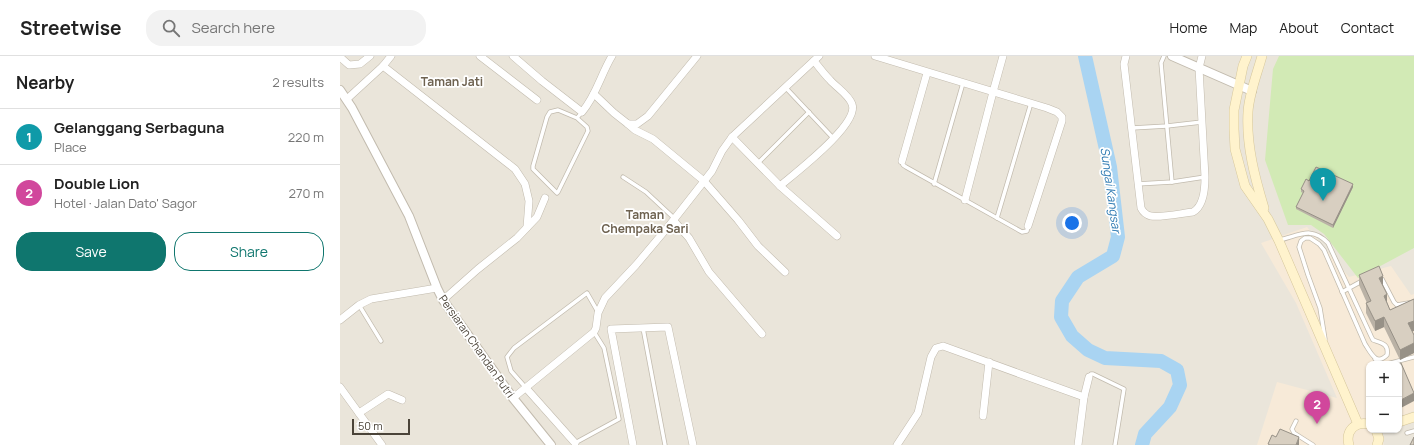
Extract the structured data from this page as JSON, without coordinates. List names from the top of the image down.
{
  "streets": {
    "street": ["Persiaran Chandan Putri"]
  },
  "districts": ["Taman Jati", "Taman Chempaka Sari"],
  "water": ["Sungai Kangsar"],
  "scale_bar": "50 m",
  "page": {
    "header": "Streetwise",
    "search": "Search here",
    "nav": [
      "Home",
      "Map",
      "About",
      "Contact"
    ],
    "heading": ["Nearby", "2 results"],
    "list": [
      {
        "mark": "1",
        "name": "Gelanggang Serbaguna",
        "note": "Place",
        "value": "220 m"
      },
      {
        "mark": "2",
        "name": "Double Lion",
        "note": "Hotel · Jalan Dato' Sagor",
        "value": "270 m"
      }
    ],
    "pins": ["1", "2"],
    "buttons": ["Save", "Share"],
    "map_buttons": ["+", "−"],
    "scale": "50 m"
  }
}
